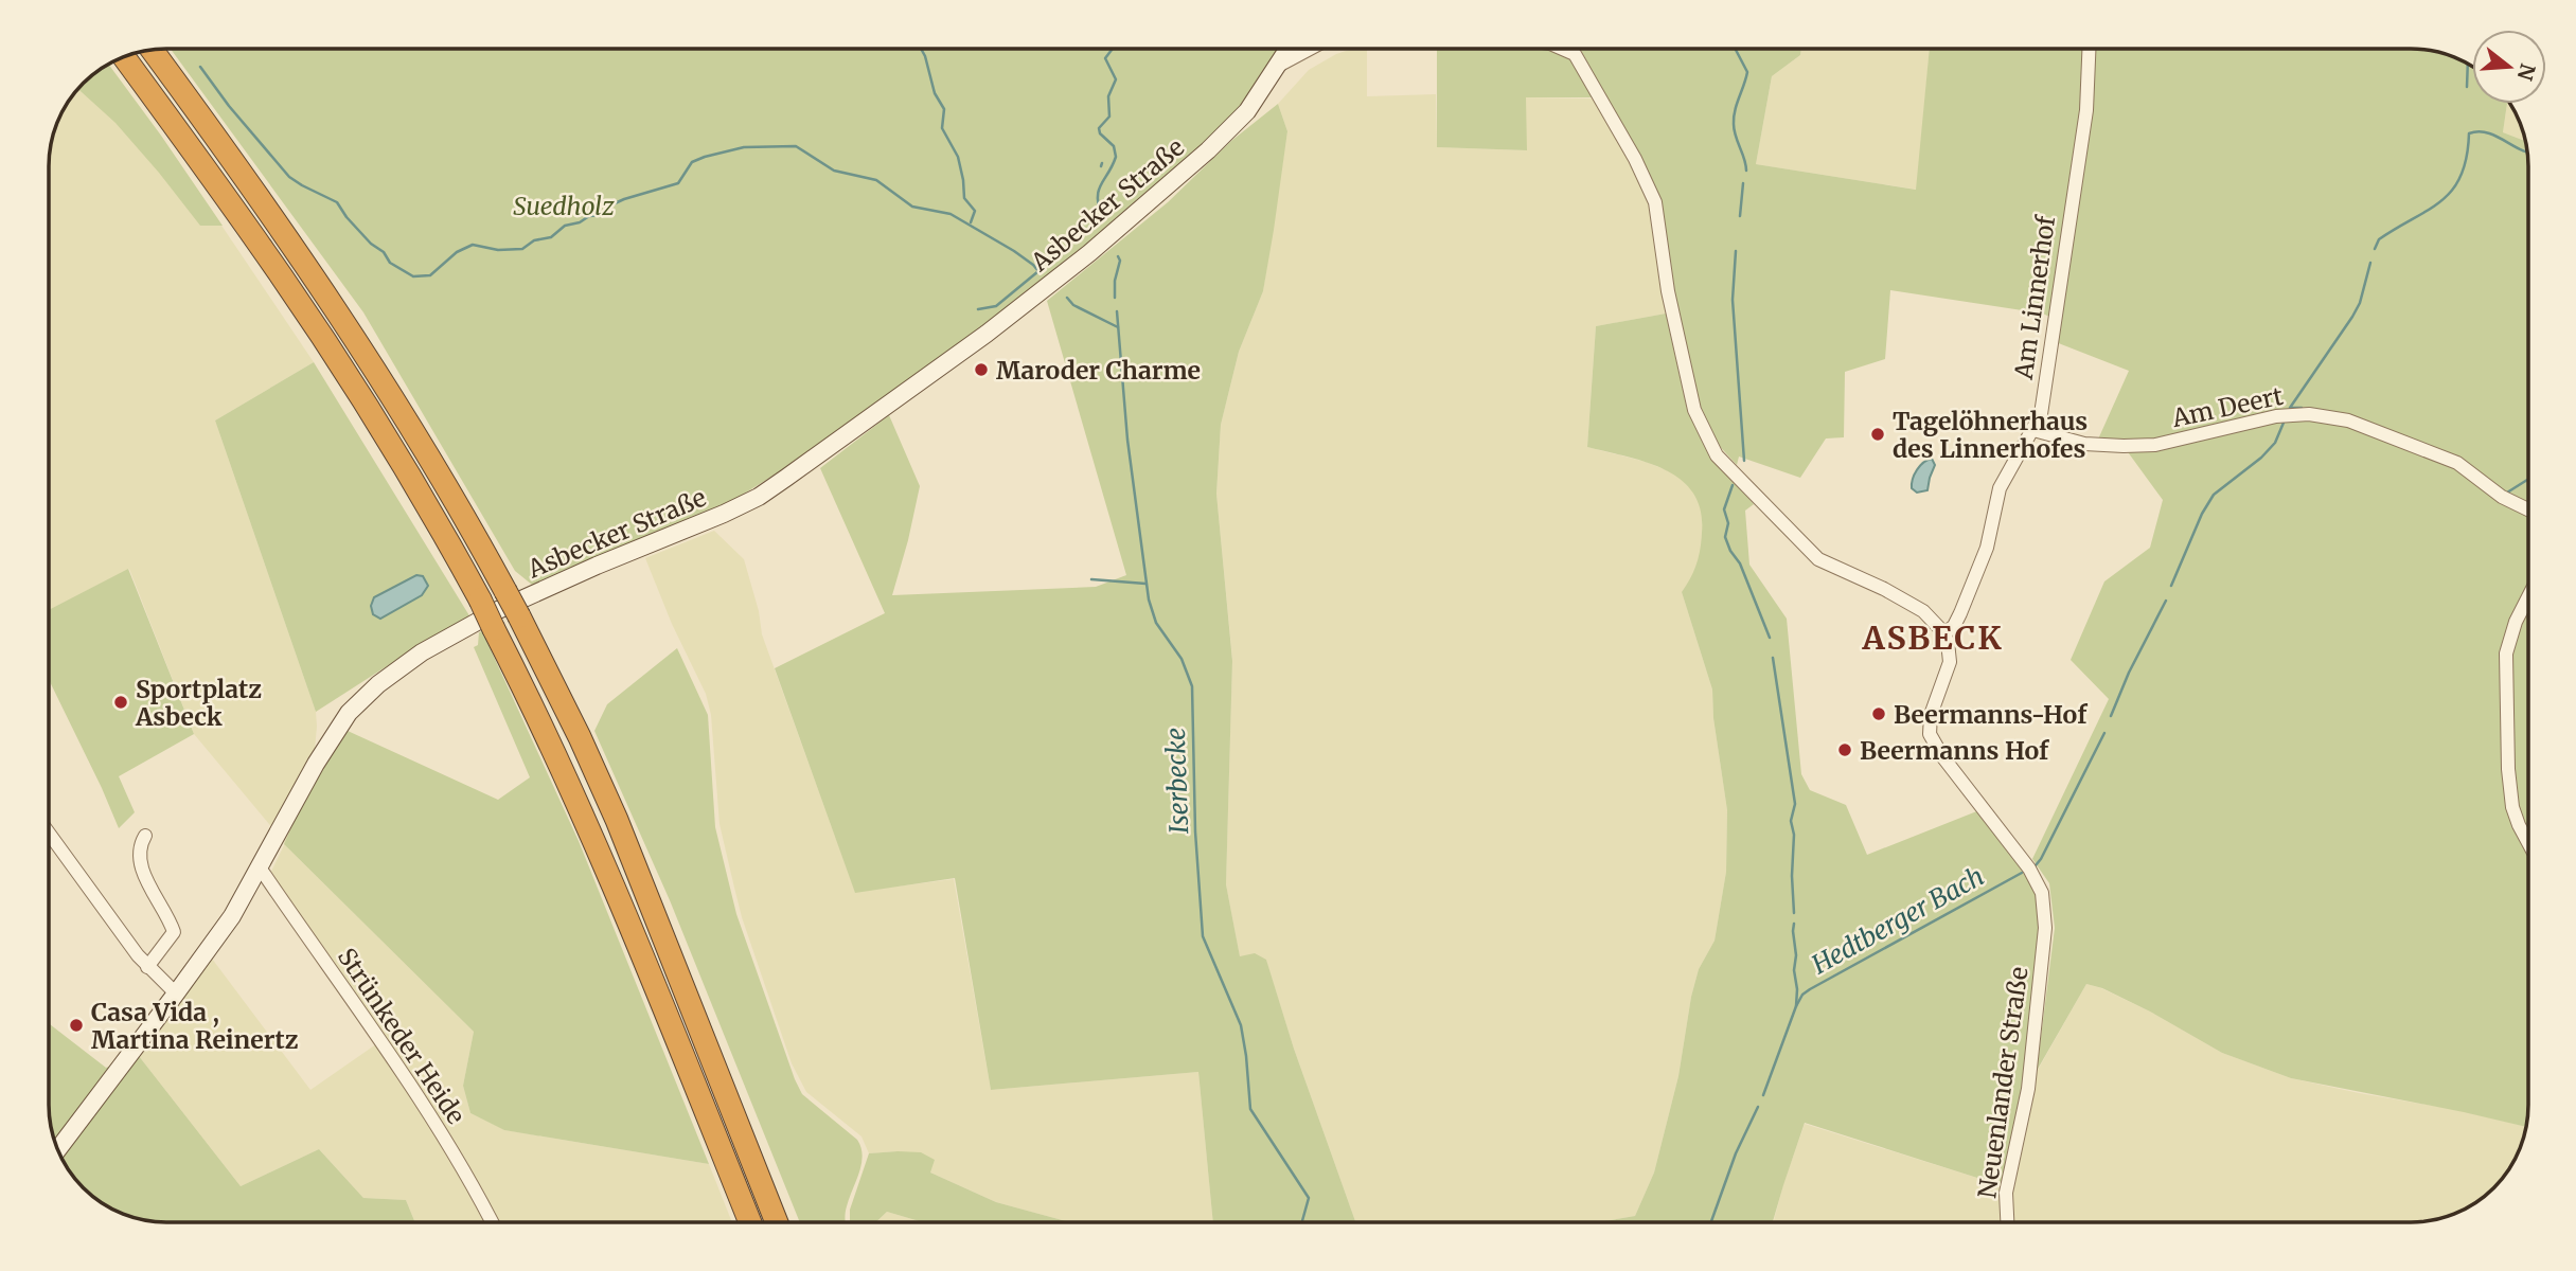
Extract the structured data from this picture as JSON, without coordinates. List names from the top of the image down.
{
  "streets": {
    "main road": ["Asbecker Straße"],
    "street": [
      "Am Linnerhof",
      "Am Deert",
      "Strünkeder Heide",
      "Neuenlander Straße"
    ]
  },
  "crossings": [
    ["Asbecker Straße", "Strünkeder Heide"],
    ["Am Linnerhof", "Am Deert"],
    ["Am Linnerhof", "Neuenlander Straße"]
  ],
  "districts": ["ASBECK"],
  "water": ["Iserbecke", "Hedtberger Bach"],
  "parks": ["Suedholz"],
  "places": [
    "Maroder Charme",
    "Tagelöhnerhaus des Linnerhofes",
    "Sportplatz Asbeck",
    "Beermanns-Hof",
    "Beermanns Hof",
    "Casa Vida , Martina Reinertz"
  ],
  "north": "right"
}
